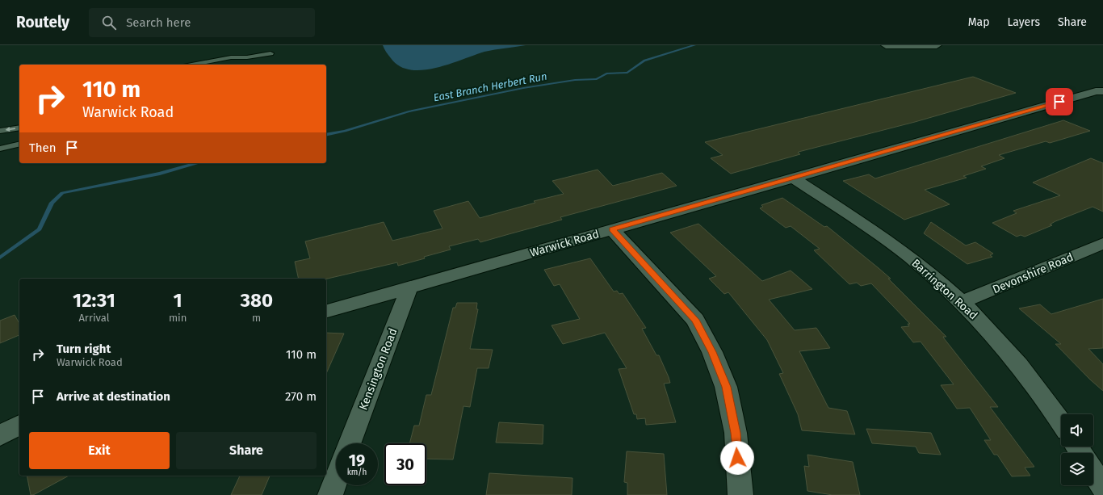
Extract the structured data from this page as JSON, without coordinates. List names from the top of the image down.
{
  "streets": {
    "street": [
      "Warwick Road",
      "Devonshire Road",
      "Barrington Road",
      "Kensington Road"
    ]
  },
  "crossings": [
    ["Warwick Road", "Barrington Road"],
    ["Warwick Road", "Kensington Road"],
    ["Devonshire Road", "Barrington Road"]
  ],
  "water": ["East Branch Herbert Run"],
  "page": {
    "header": "Routely",
    "search": "Search here",
    "nav": ["Map", "Layers", "Share"],
    "turn": ["110 m", "Warwick Road"],
    "then": "Then",
    "eta": [
      "12:31",
      "Arrival",
      "1",
      "min",
      "380",
      "m"
    ],
    "list": [
      {
        "name": "Turn right",
        "note": "Warwick Road",
        "value": "110 m"
      },
      {
        "name": "Arrive at destination",
        "value": "270 m"
      }
    ],
    "buttons": ["Exit", "Share"],
    "speed": "19 km/h",
    "limit": "30"
  }
}
